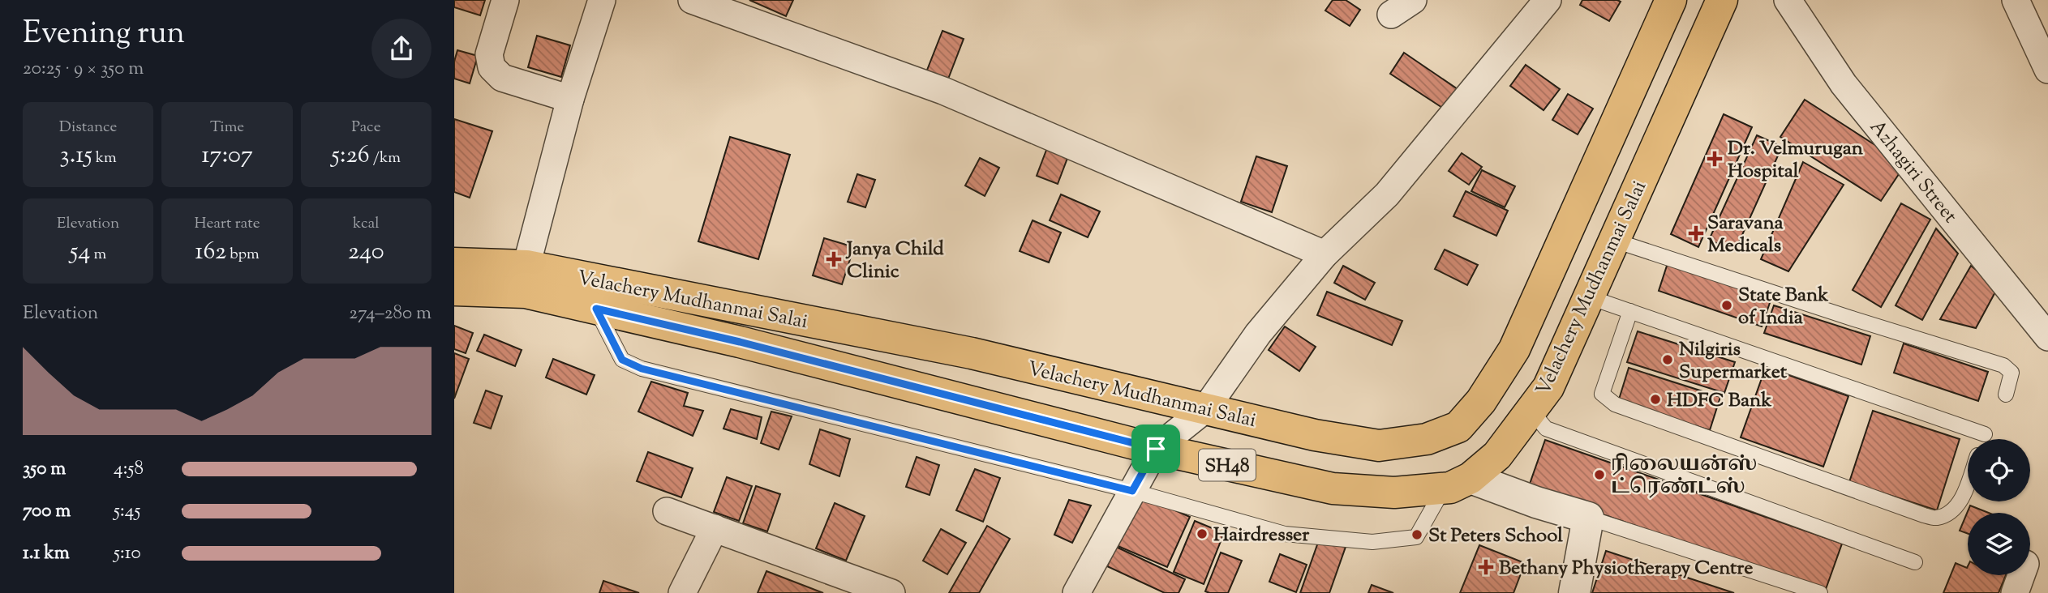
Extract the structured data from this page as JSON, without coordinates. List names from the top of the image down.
{
  "streets": {
    "main road": ["Velachery Mudhanmai Salai", "SH48"],
    "street": ["Azhagiri Street"]
  },
  "places": {
    "health": [
      "Dr. Velmurugan Hospital",
      "Saravana Medicals",
      "Janya Child Clinic",
      "Bethany Physiotherapy Centre"
    ],
    "other": [
      "State Bank of India",
      "Nilgiris Supermarket",
      "HDFC Bank",
      "ரிலையன்ஸ் ட்ரெண்ட்ஸ்",
      "Hairdresser",
      "St Peters School"
    ]
  },
  "page": {
    "heading": ["Evening run", "20:25 · 9 × 350 m"],
    "stats": [
      ["Distance", "3.15 km"],
      ["Time", "17:07"],
      ["Pace", "5:26 /km"],
      ["Elevation", "54 m"],
      ["Heart rate", "162 bpm"],
      ["kcal", "240"]
    ],
    "chart": ["Elevation", "274–280 m"],
    "list": [
      {
        "name": "350 m",
        "note": "4:58"
      },
      {
        "name": "700 m",
        "note": "5:45"
      },
      {
        "name": "1.1 km",
        "note": "5:10"
      }
    ]
  }
}
